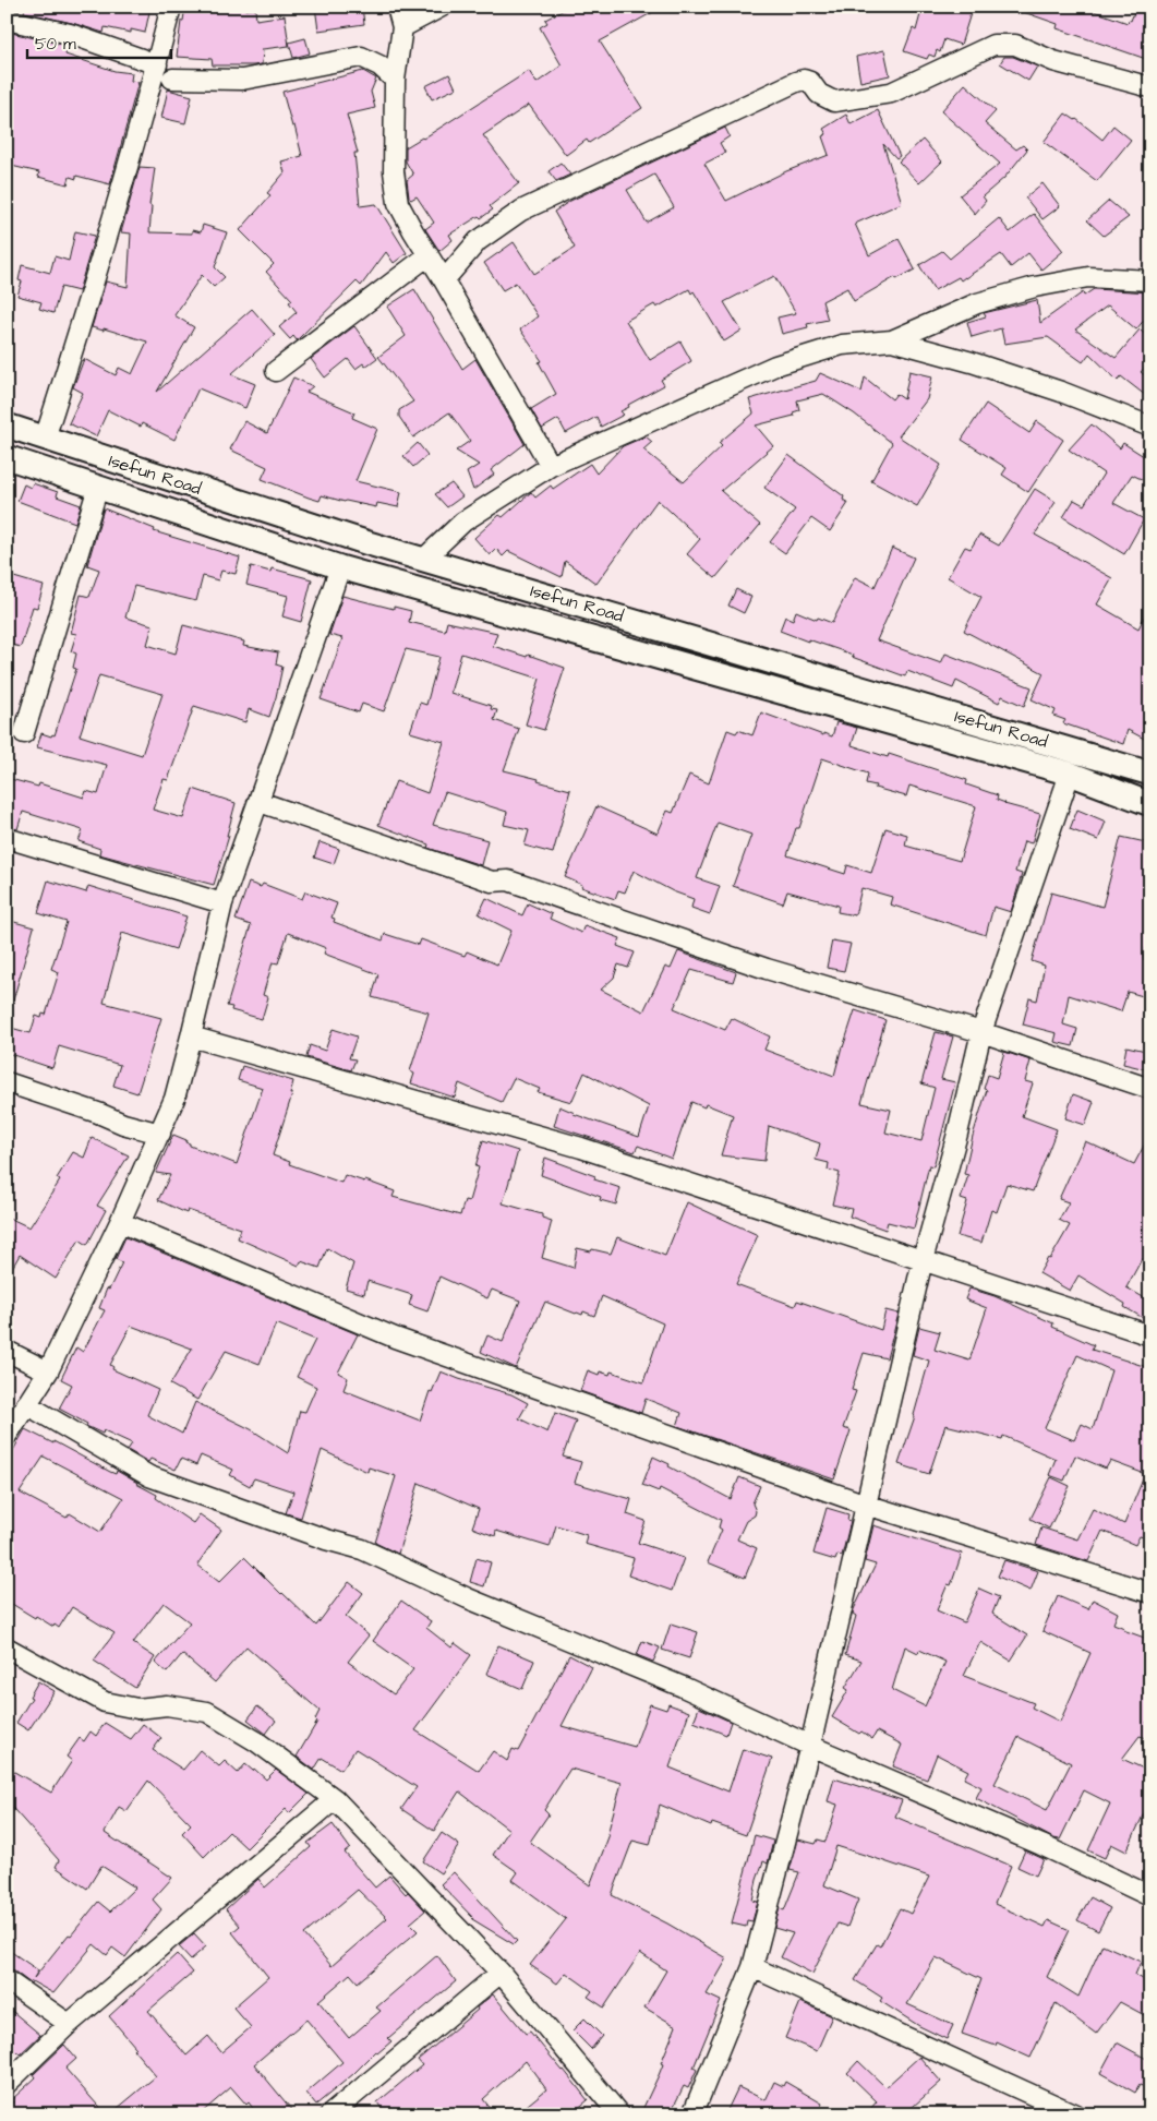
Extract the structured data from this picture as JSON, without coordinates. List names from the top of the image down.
{
  "streets": {
    "street": ["Isefun Road"]
  },
  "scale_bar": "50 m"
}
